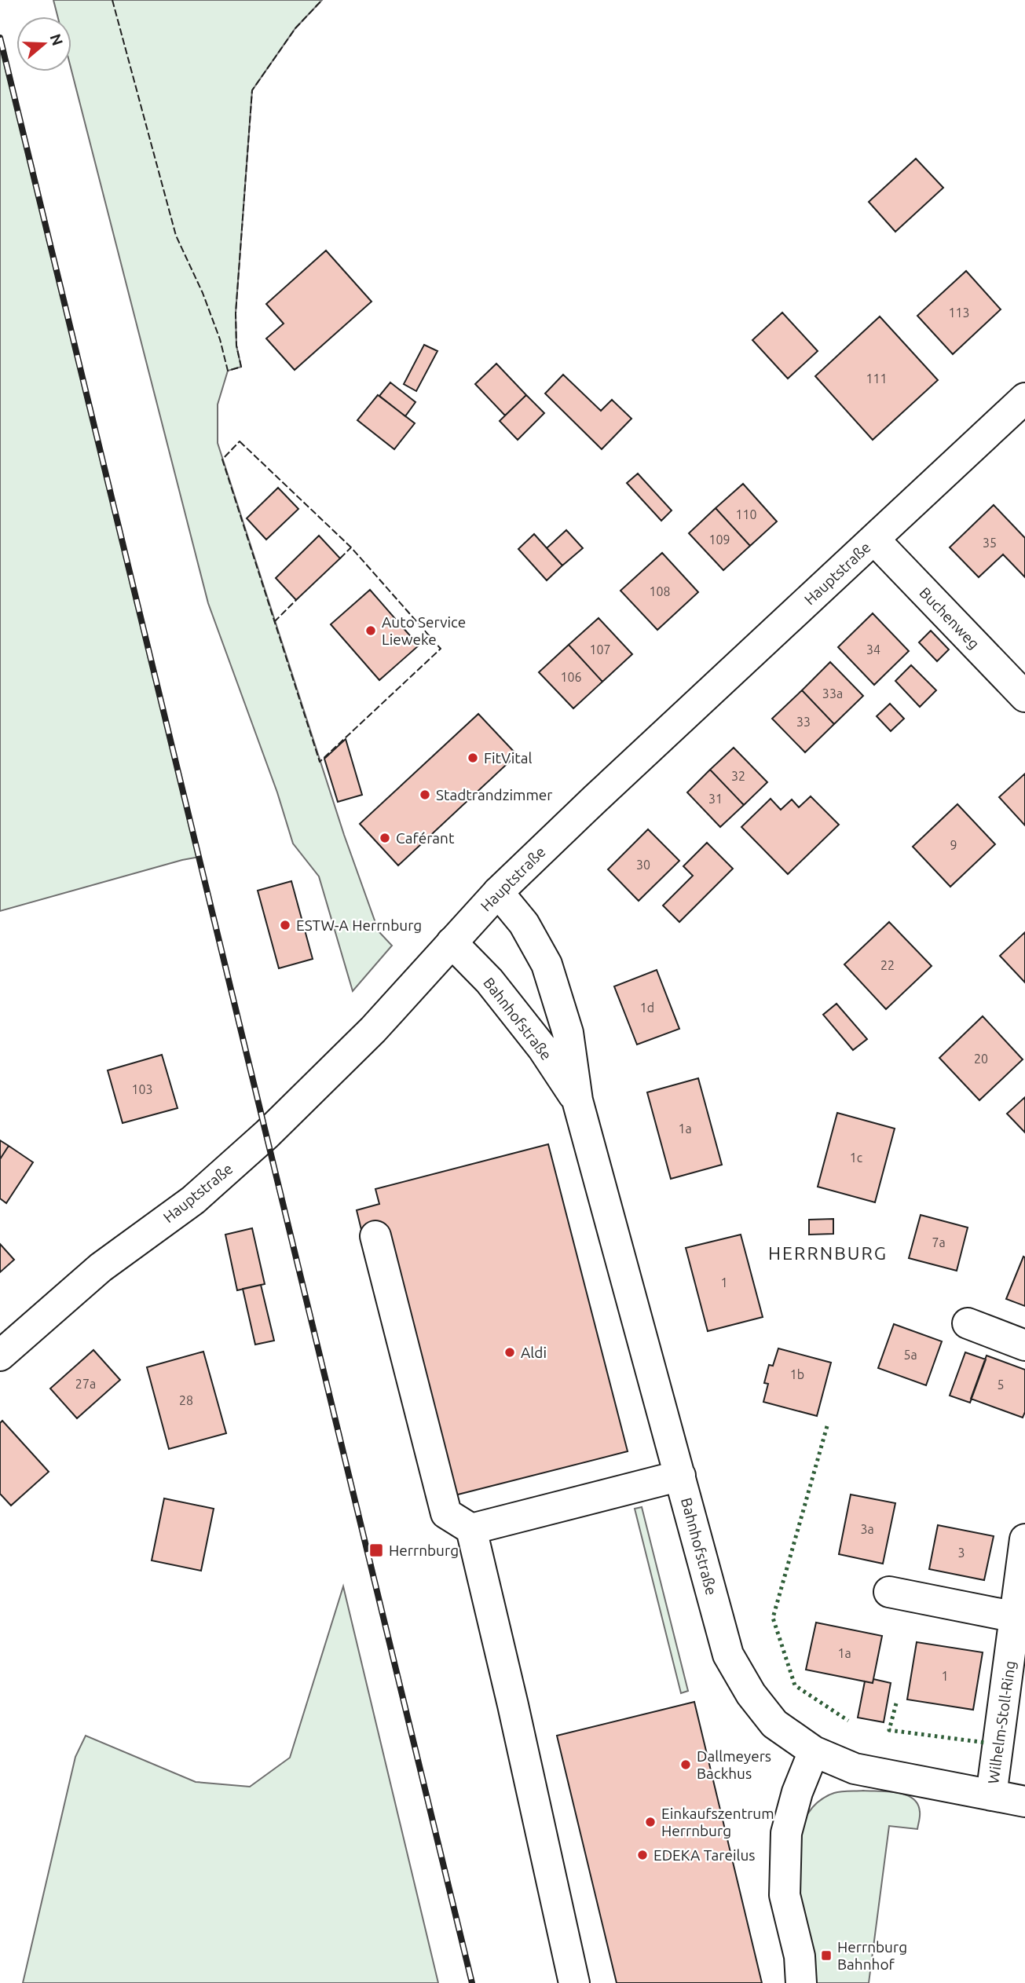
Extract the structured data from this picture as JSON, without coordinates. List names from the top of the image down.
{
  "streets": {
    "street": [
      "Hauptstraße",
      "Buchenweg",
      "Bahnhofstraße",
      "Wilhelm-Stoll-Ring"
    ]
  },
  "crossings": [
    ["Hauptstraße", "Buchenweg"],
    ["Hauptstraße", "Bahnhofstraße"],
    ["Bahnhofstraße", "Wilhelm-Stoll-Ring"]
  ],
  "districts": ["HERRNBURG"],
  "places": {
    "other": [
      "Auto Service Lieweke",
      "FitVital",
      "Stadtrandzimmer",
      "Caférant",
      "ESTW-A Herrnburg",
      "Aldi",
      "Dallmeyers Backhus",
      "Einkaufszentrum Herrnburg",
      "EDEKA Tareilus"
    ],
    "transit": ["Herrnburg", "Herrnburg Bahnhof"]
  },
  "house_numbers": [
    "113",
    "111",
    "110",
    "109",
    "35",
    "108",
    "107",
    "34",
    "106",
    "33a",
    "33",
    "32",
    "31",
    "9",
    "30",
    "22",
    "1d",
    "20",
    "103",
    "1a",
    "1c",
    "7a",
    "1",
    "5a",
    "1b",
    "27a",
    "5",
    "28",
    "3a",
    "3",
    "1a",
    "1"
  ],
  "north": "right"
}
